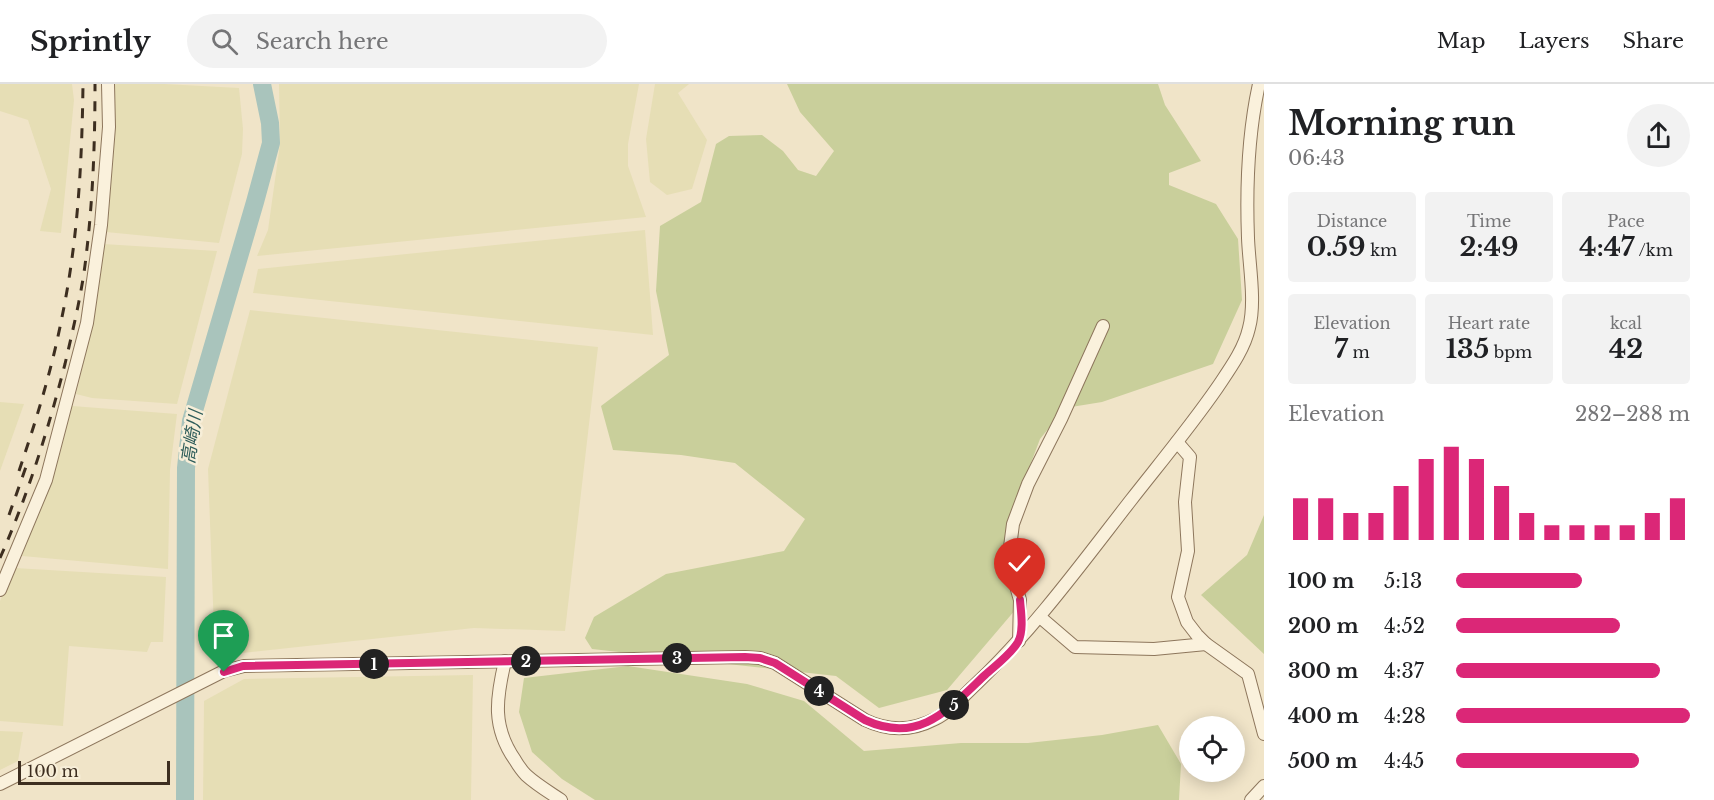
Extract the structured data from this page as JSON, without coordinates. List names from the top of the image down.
{
  "water": ["高崎川"],
  "scale_bar": "100 m",
  "page": {
    "header": "Sprintly",
    "search": "Search here",
    "nav": ["Map", "Layers", "Share"],
    "heading": ["Morning run", "06:43"],
    "stats": [
      ["Distance", "0.59 km"],
      ["Time", "2:49"],
      ["Pace", "4:47 /km"],
      ["Elevation", "7 m"],
      ["Heart rate", "135 bpm"],
      ["kcal", "42"]
    ],
    "chart": ["Elevation", "282–288 m"],
    "list": [
      {
        "name": "100 m",
        "note": "5:13"
      },
      {
        "name": "200 m",
        "note": "4:52"
      },
      {
        "name": "300 m",
        "note": "4:37"
      },
      {
        "name": "400 m",
        "note": "4:28"
      },
      {
        "name": "500 m",
        "note": "4:45"
      }
    ],
    "pins": [
      "3",
      "2",
      "1",
      "4",
      "5"
    ],
    "scale": "100 m"
  }
}
